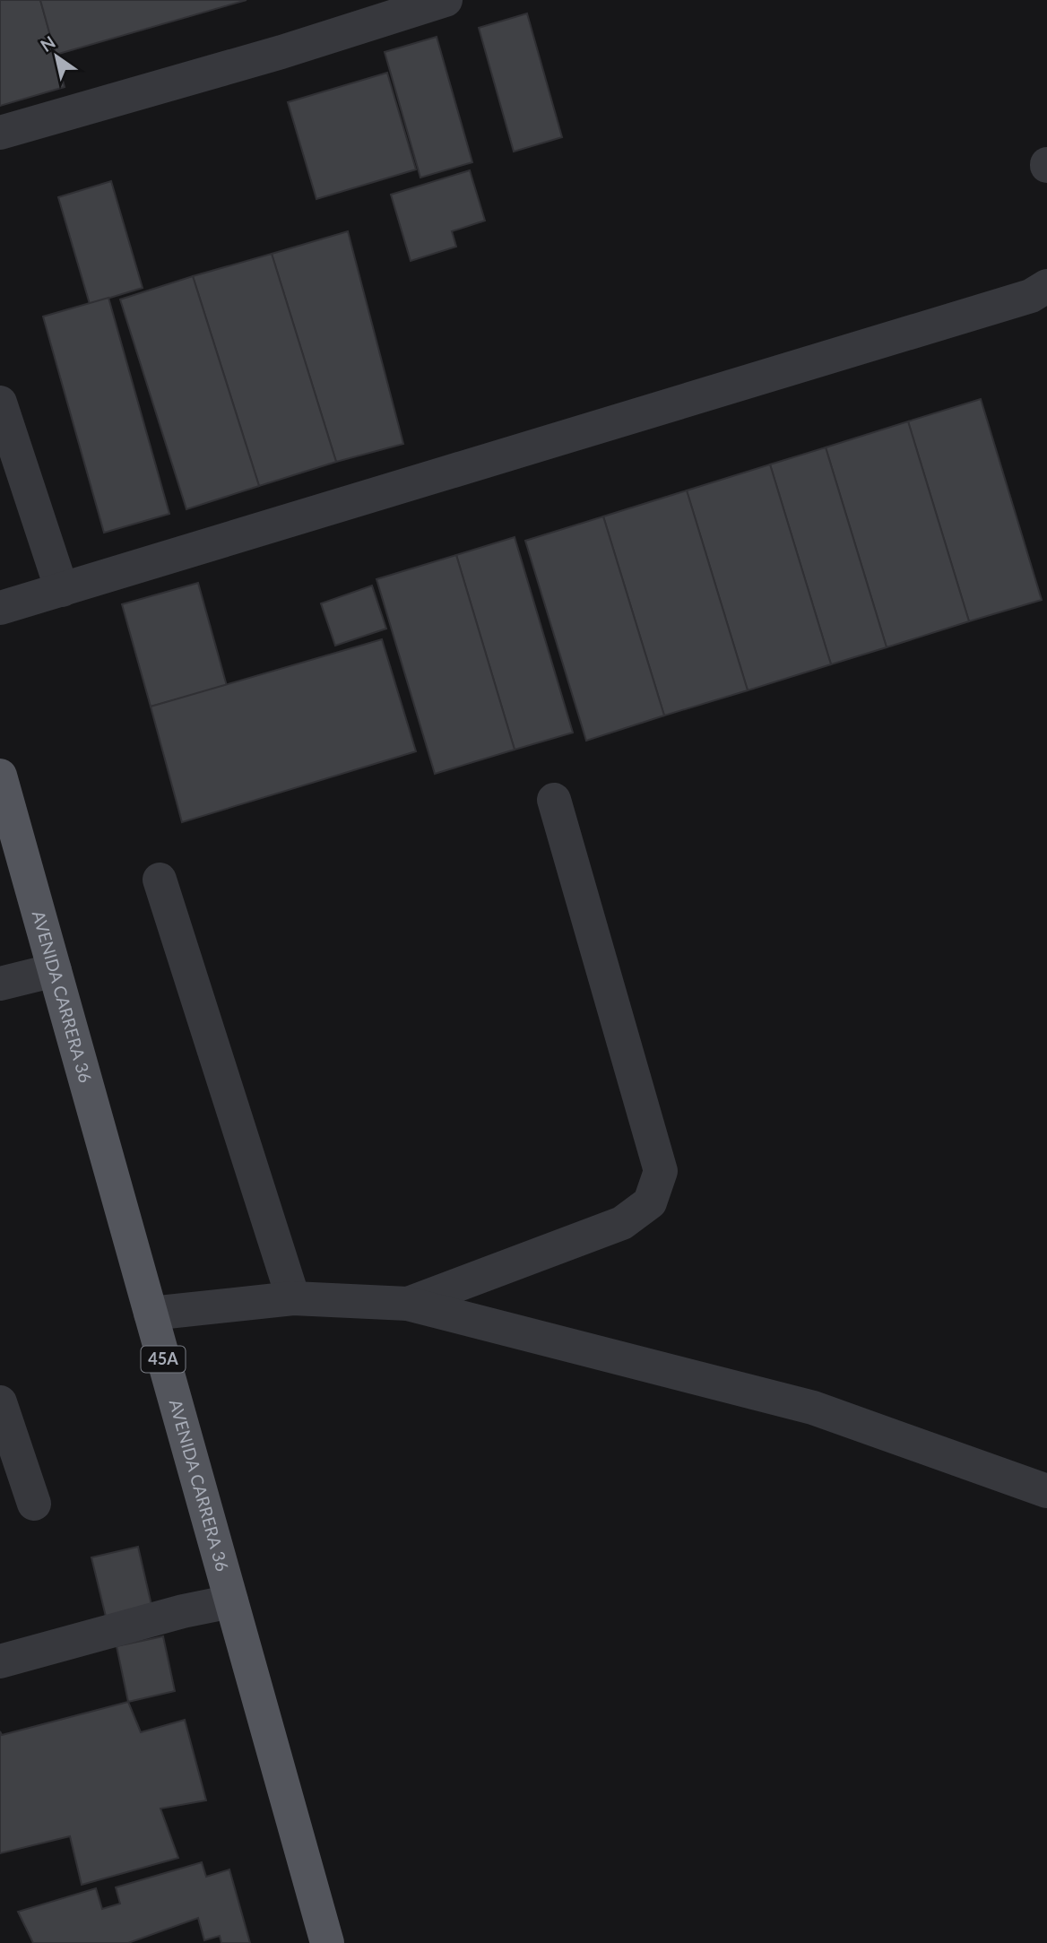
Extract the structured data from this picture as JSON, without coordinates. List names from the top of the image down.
{
  "streets": {
    "main road": ["AVENIDA CARRERA 36", "45A"]
  },
  "north": "top left"
}
